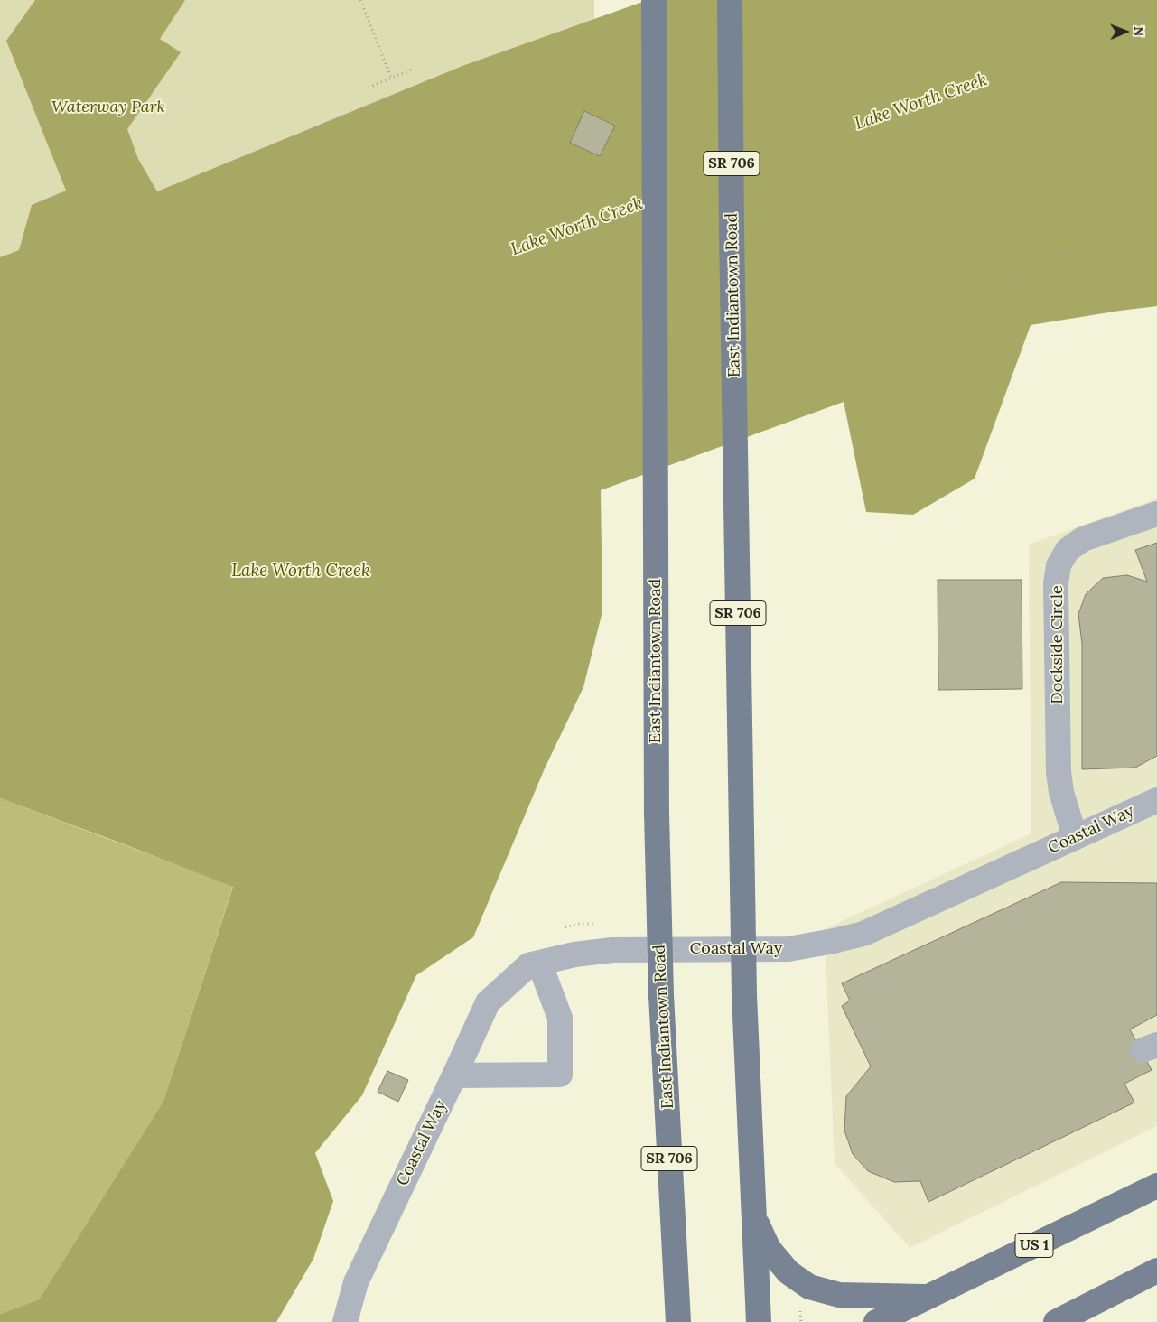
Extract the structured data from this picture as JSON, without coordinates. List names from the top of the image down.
{
  "streets": {
    "main road": ["SR 706", "East Indiantown Road", "US 1"],
    "street": ["Dockside Circle", "Coastal Way"]
  },
  "crossings": [
    ["Dockside Circle", "Coastal Way"]
  ],
  "water": ["Lake Worth Creek"],
  "parks": ["Waterway Park"],
  "north": "right"
}
